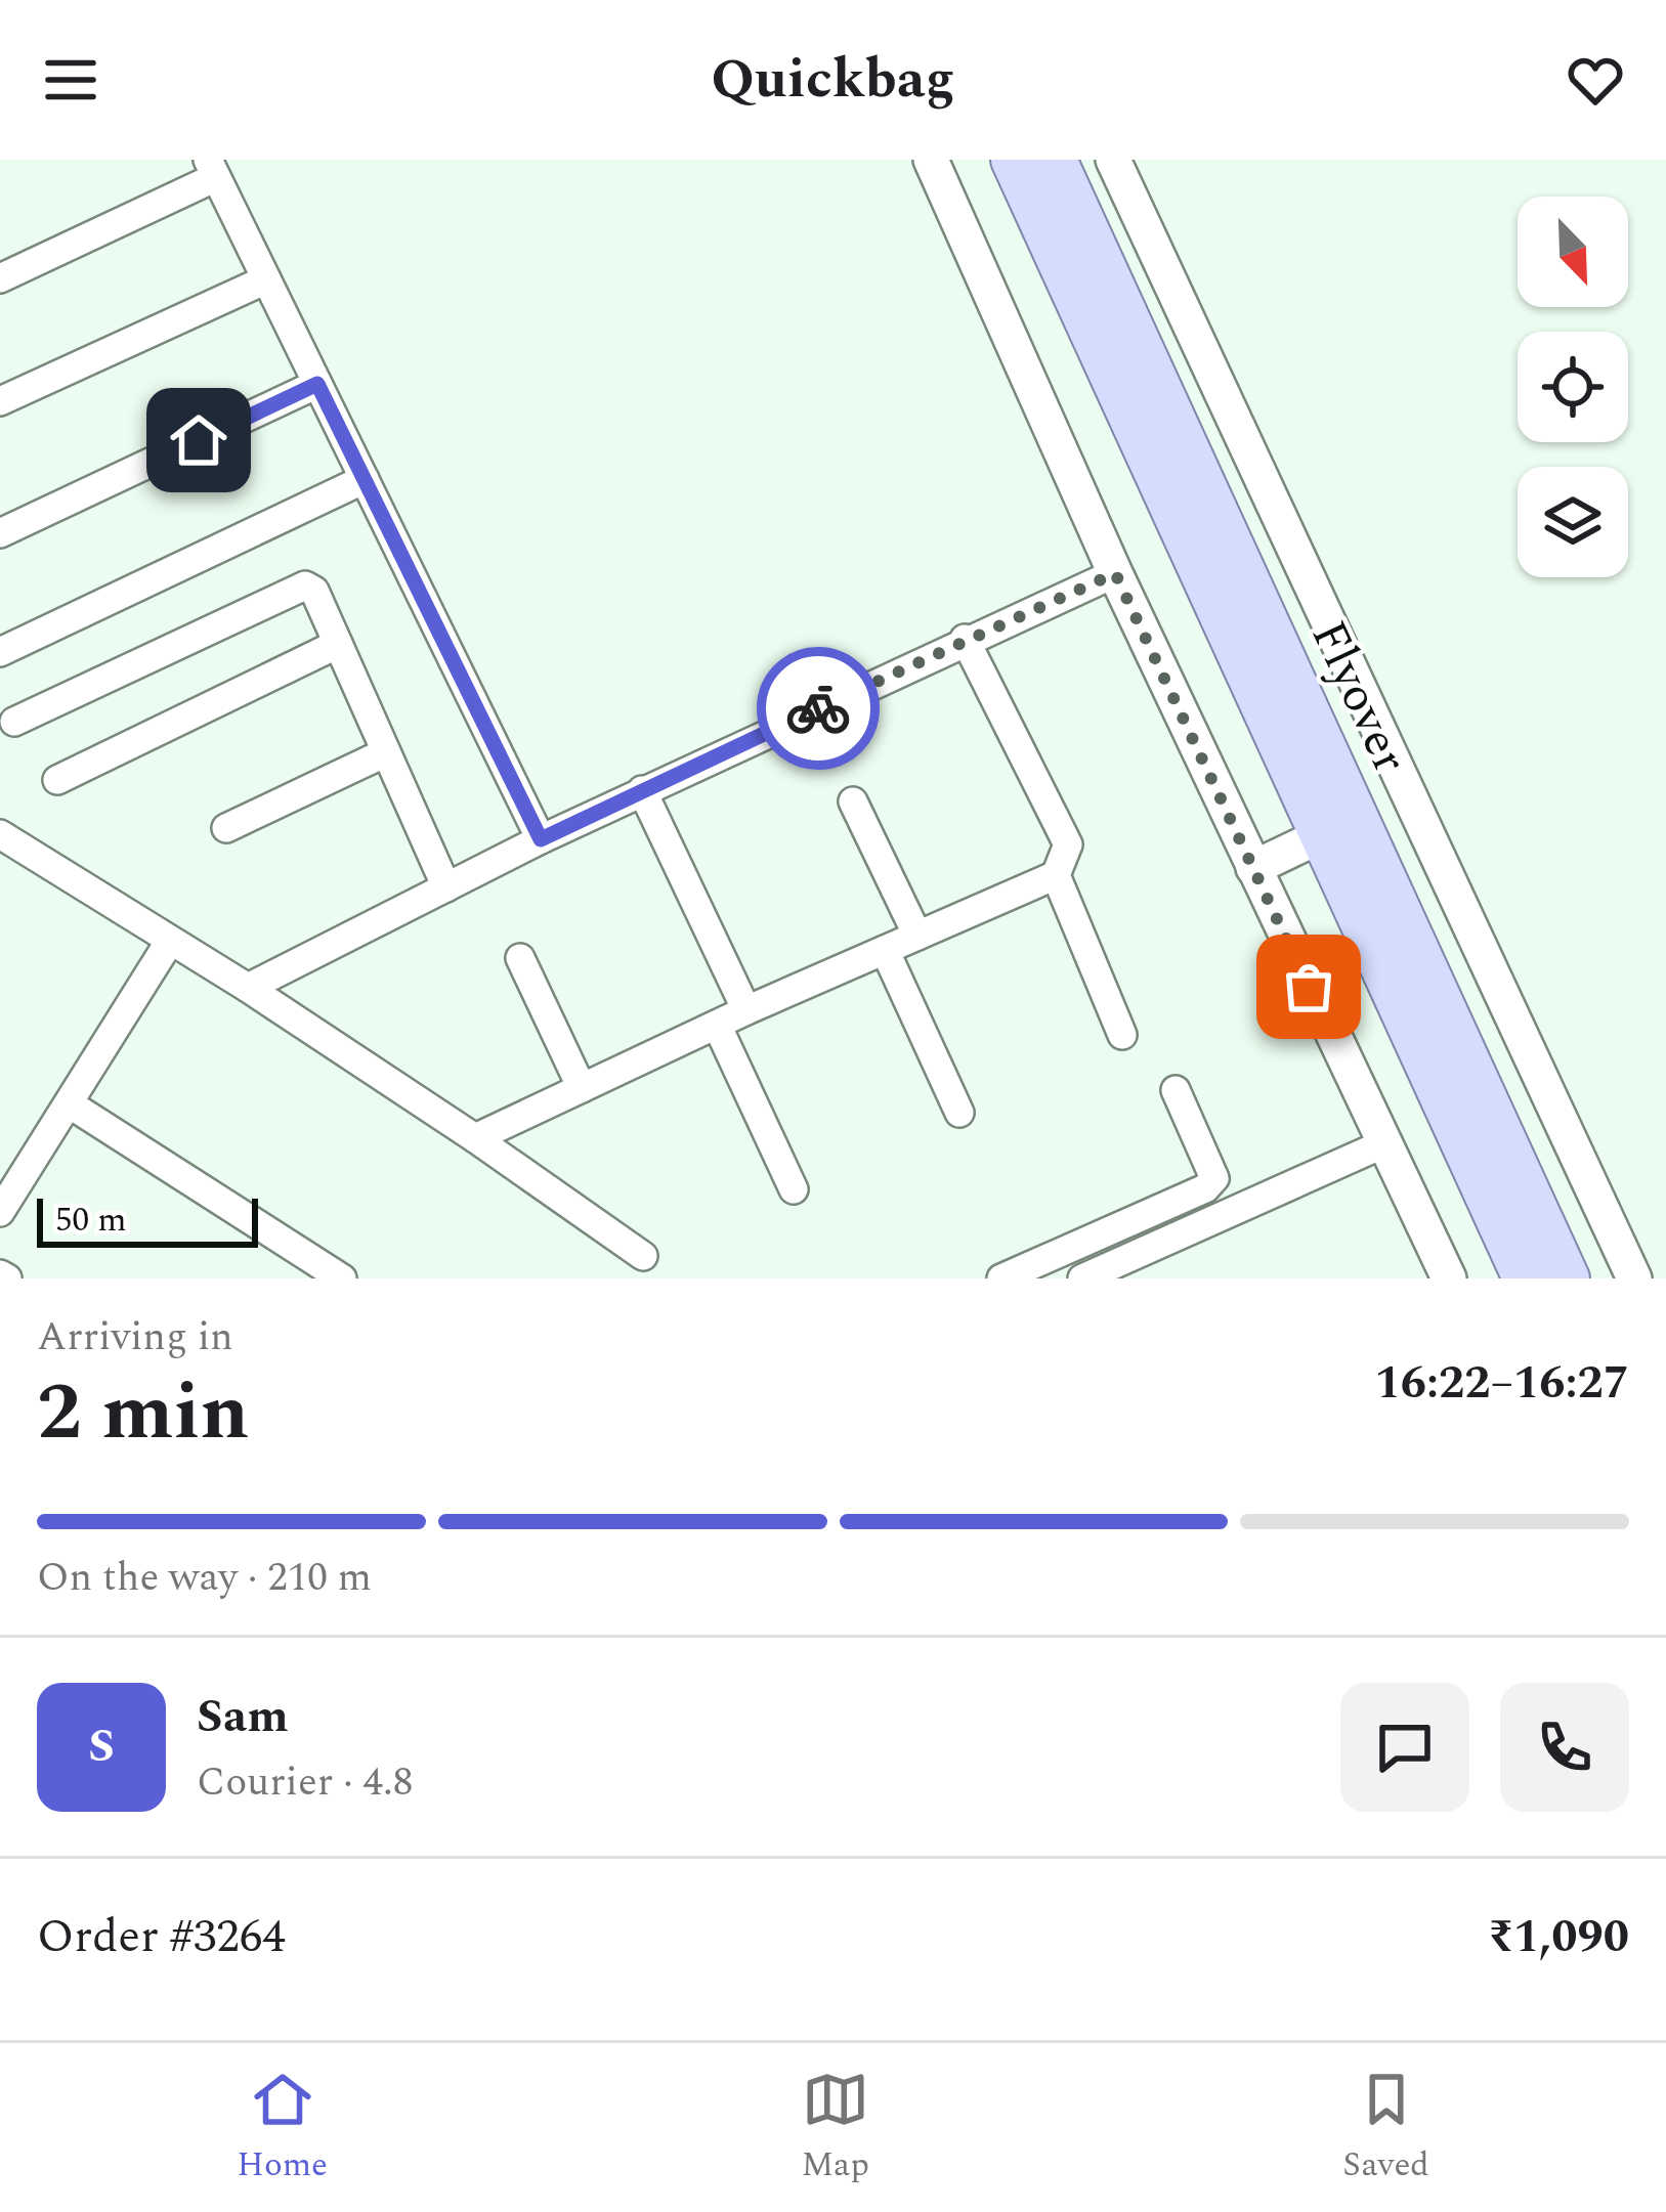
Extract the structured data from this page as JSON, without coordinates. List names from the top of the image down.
{
  "streets": {
    "main road": ["Flyover"]
  },
  "scale_bar": "50 m",
  "north": "bottom right",
  "page": {
    "header": "Quickbag",
    "scale": "50 m",
    "heading": ["2 min", "Arriving in", "16:22–16:27"],
    "panel": [
      "Sam",
      "Courier · 4.8",
      "Order #3264",
      "₹1,090"
    ],
    "bar": "On the way · 210 m",
    "round": "S",
    "tabs": ["Home", "Map", "Saved"]
  }
}
